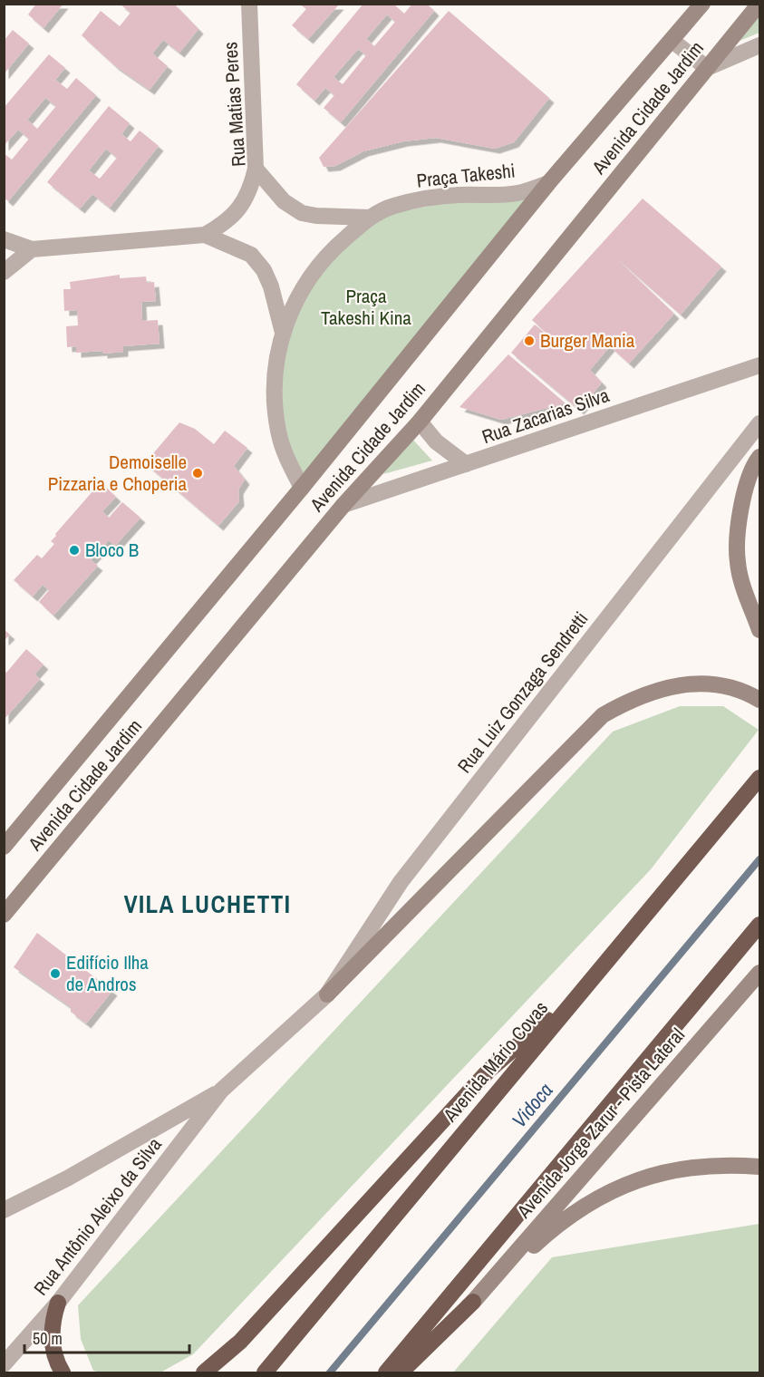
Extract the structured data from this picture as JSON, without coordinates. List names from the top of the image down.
{
  "streets": {
    "highway": ["Avenida Mário Covas"],
    "main road": ["Avenida Cidade Jardim", "Avenida Jorge Zarur - Pista Lateral"],
    "street": [
      "Rua Matias Peres",
      "Praça Takeshi",
      "Rua Zacarias Silva",
      "Rua Luiz Gonzaga Sendretti",
      "Rua Antônio Aleixo da Silva"
    ]
  },
  "crossings": [
    ["Rua Matias Peres", "Praça Takeshi"],
    ["Avenida Cidade Jardim", "Praça Takeshi"],
    ["Avenida Cidade Jardim", "Rua Zacarias Silva"],
    ["Rua Luiz Gonzaga Sendretti", "Rua Antônio Aleixo da Silva"]
  ],
  "districts": ["VILA LUCHETTI"],
  "water": ["Vidoca"],
  "parks": ["Praça Takeshi Kina"],
  "places": [
    "Burger Mania",
    "Demoiselle Pizzaria e Choperia",
    "Bloco B",
    "Edifício Ilha de Andros"
  ],
  "scale_bar": "50 m"
}
